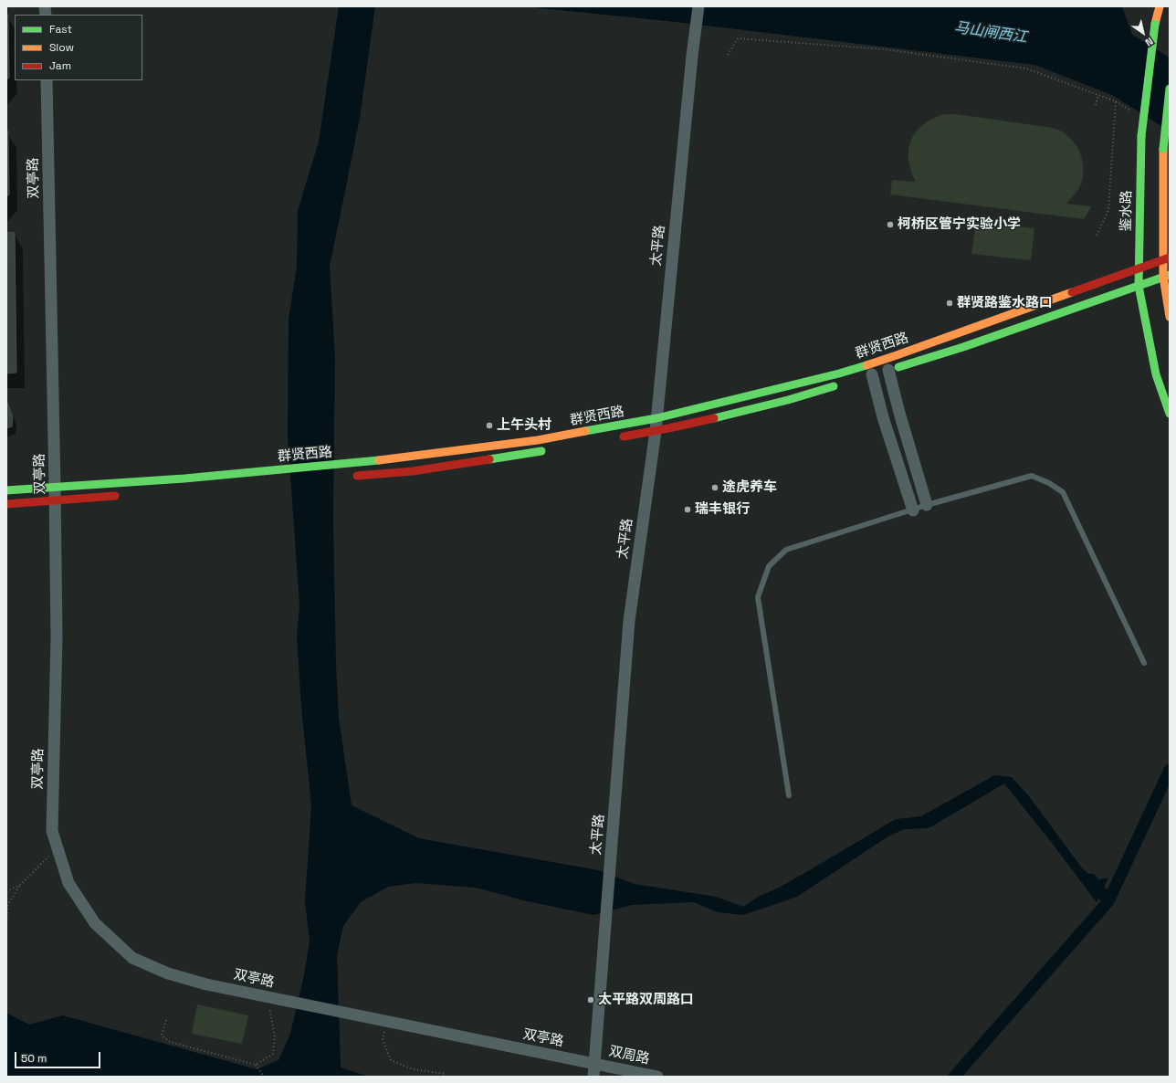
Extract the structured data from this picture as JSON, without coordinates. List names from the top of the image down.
{
  "streets": {
    "main road": ["鉴水路", "群贤西路"],
    "street": ["双亭路", "太平路", "双周路"]
  },
  "crossings": [
    ["双亭路", "太平路"],
    ["双亭路", "群贤西路"],
    ["双亭路", "双周路"],
    ["鉴水路", "群贤西路"],
    ["太平路", "群贤西路"],
    ["太平路", "双周路"]
  ],
  "water": ["马山闸西江"],
  "places": [
    "柯桥区管宁实验小学",
    "群贤路鉴水路口",
    "上午头村",
    "途虎养车",
    "瑞丰银行",
    "太平路双周路口"
  ],
  "legend": ["Fast", "Slow", "Jam"],
  "scale_bar": "50 m",
  "north": "bottom right"
}
